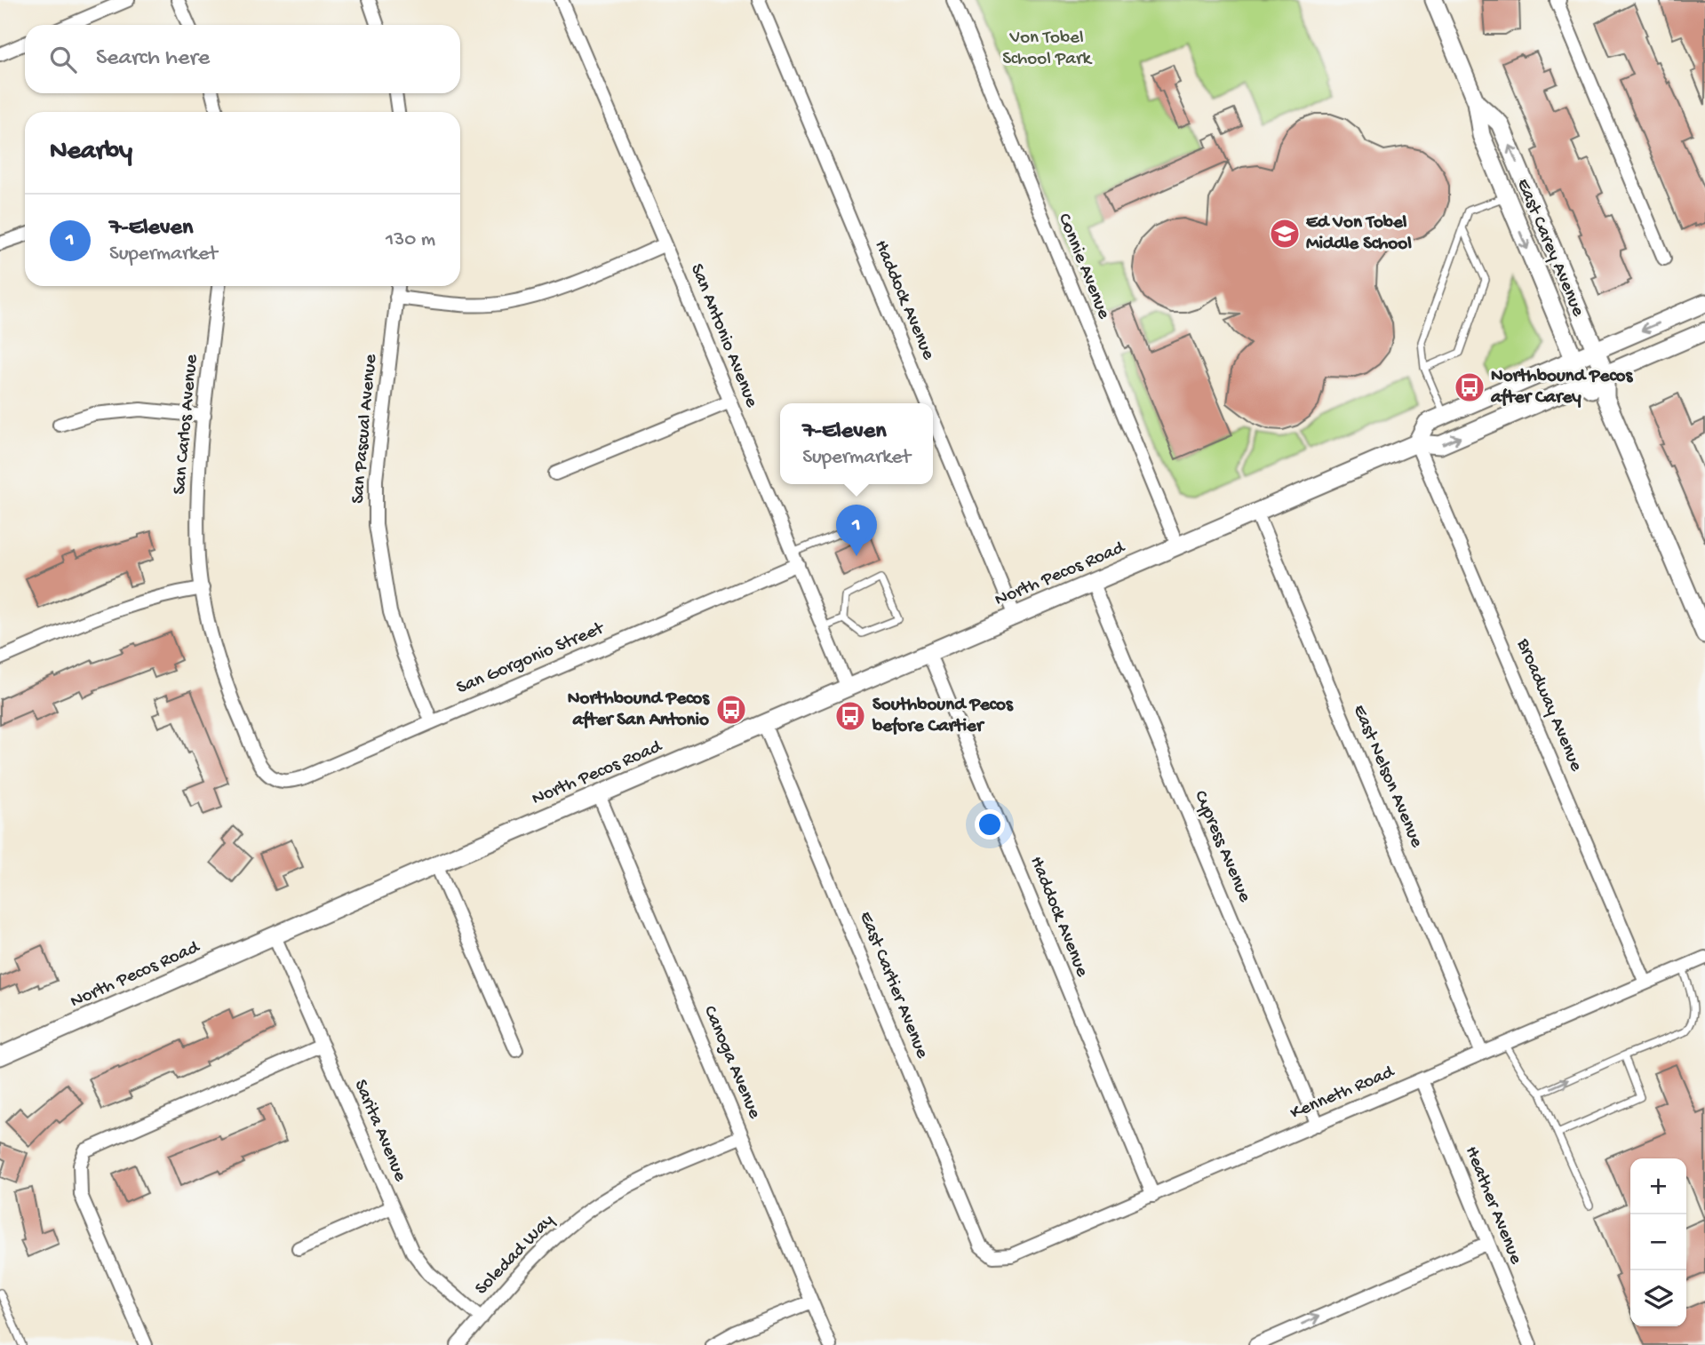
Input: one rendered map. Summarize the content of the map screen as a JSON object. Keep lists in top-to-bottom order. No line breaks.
{"streets":{"main road":["East Carey Avenue","North Pecos Road"],"street":["Connie Avenue","Haddock Avenue","San Antonio Avenue","San Carlos Avenue","San Pascual Avenue","San Gorgonio Street","Broadway Avenue","East Nelson Avenue","Cypress Avenue","East Cartier Avenue","Canoga Avenue","Kenneth Road","Sarita Avenue","Heather Avenue","Soledad Way"]},"crossings":[["East Carey Avenue","North Pecos Road"],["Connie Avenue","North Pecos Road"],["Haddock Avenue","North Pecos Road"],["Haddock Avenue","Kenneth Road"],["San Antonio Avenue","North Pecos Road"],["San Antonio Avenue","San Gorgonio Street"],["San Carlos Avenue","San Gorgonio Street"],["San Pascual Avenue","San Gorgonio Street"],["North Pecos Road","Broadway Avenue"],["North Pecos Road","East Nelson Avenue"],["North Pecos Road","Cypress Avenue"],["North Pecos Road","East Cartier Avenue"],["North Pecos Road","Canoga Avenue"],["North Pecos Road","Sarita Avenue"],["Broadway Avenue","Kenneth Road"],["East Nelson Avenue","Kenneth Road"],["Cypress Avenue","Kenneth Road"],["East Cartier Avenue","Kenneth Road"],["Canoga Avenue","Soledad Way"],["Kenneth Road","Heather Avenue"],["Sarita Avenue","Soledad Way"]],"parks":["Von Tobel School Park"],"places":{"school or university":["Ed Von Tobel Middle School"],"bus stop":["Northbound Pecos after Carey","Northbound Pecos after San Antonio","Southbound Pecos before Cartier"]},"page":{"search":"Search here","heading":"Nearby","list":[{"mark":"1","name":"7-Eleven","note":"Supermarket","value":"130 m"}],"popup":["7-Eleven","Supermarket"],"pins":"1","map_buttons":["+","−"]}}
